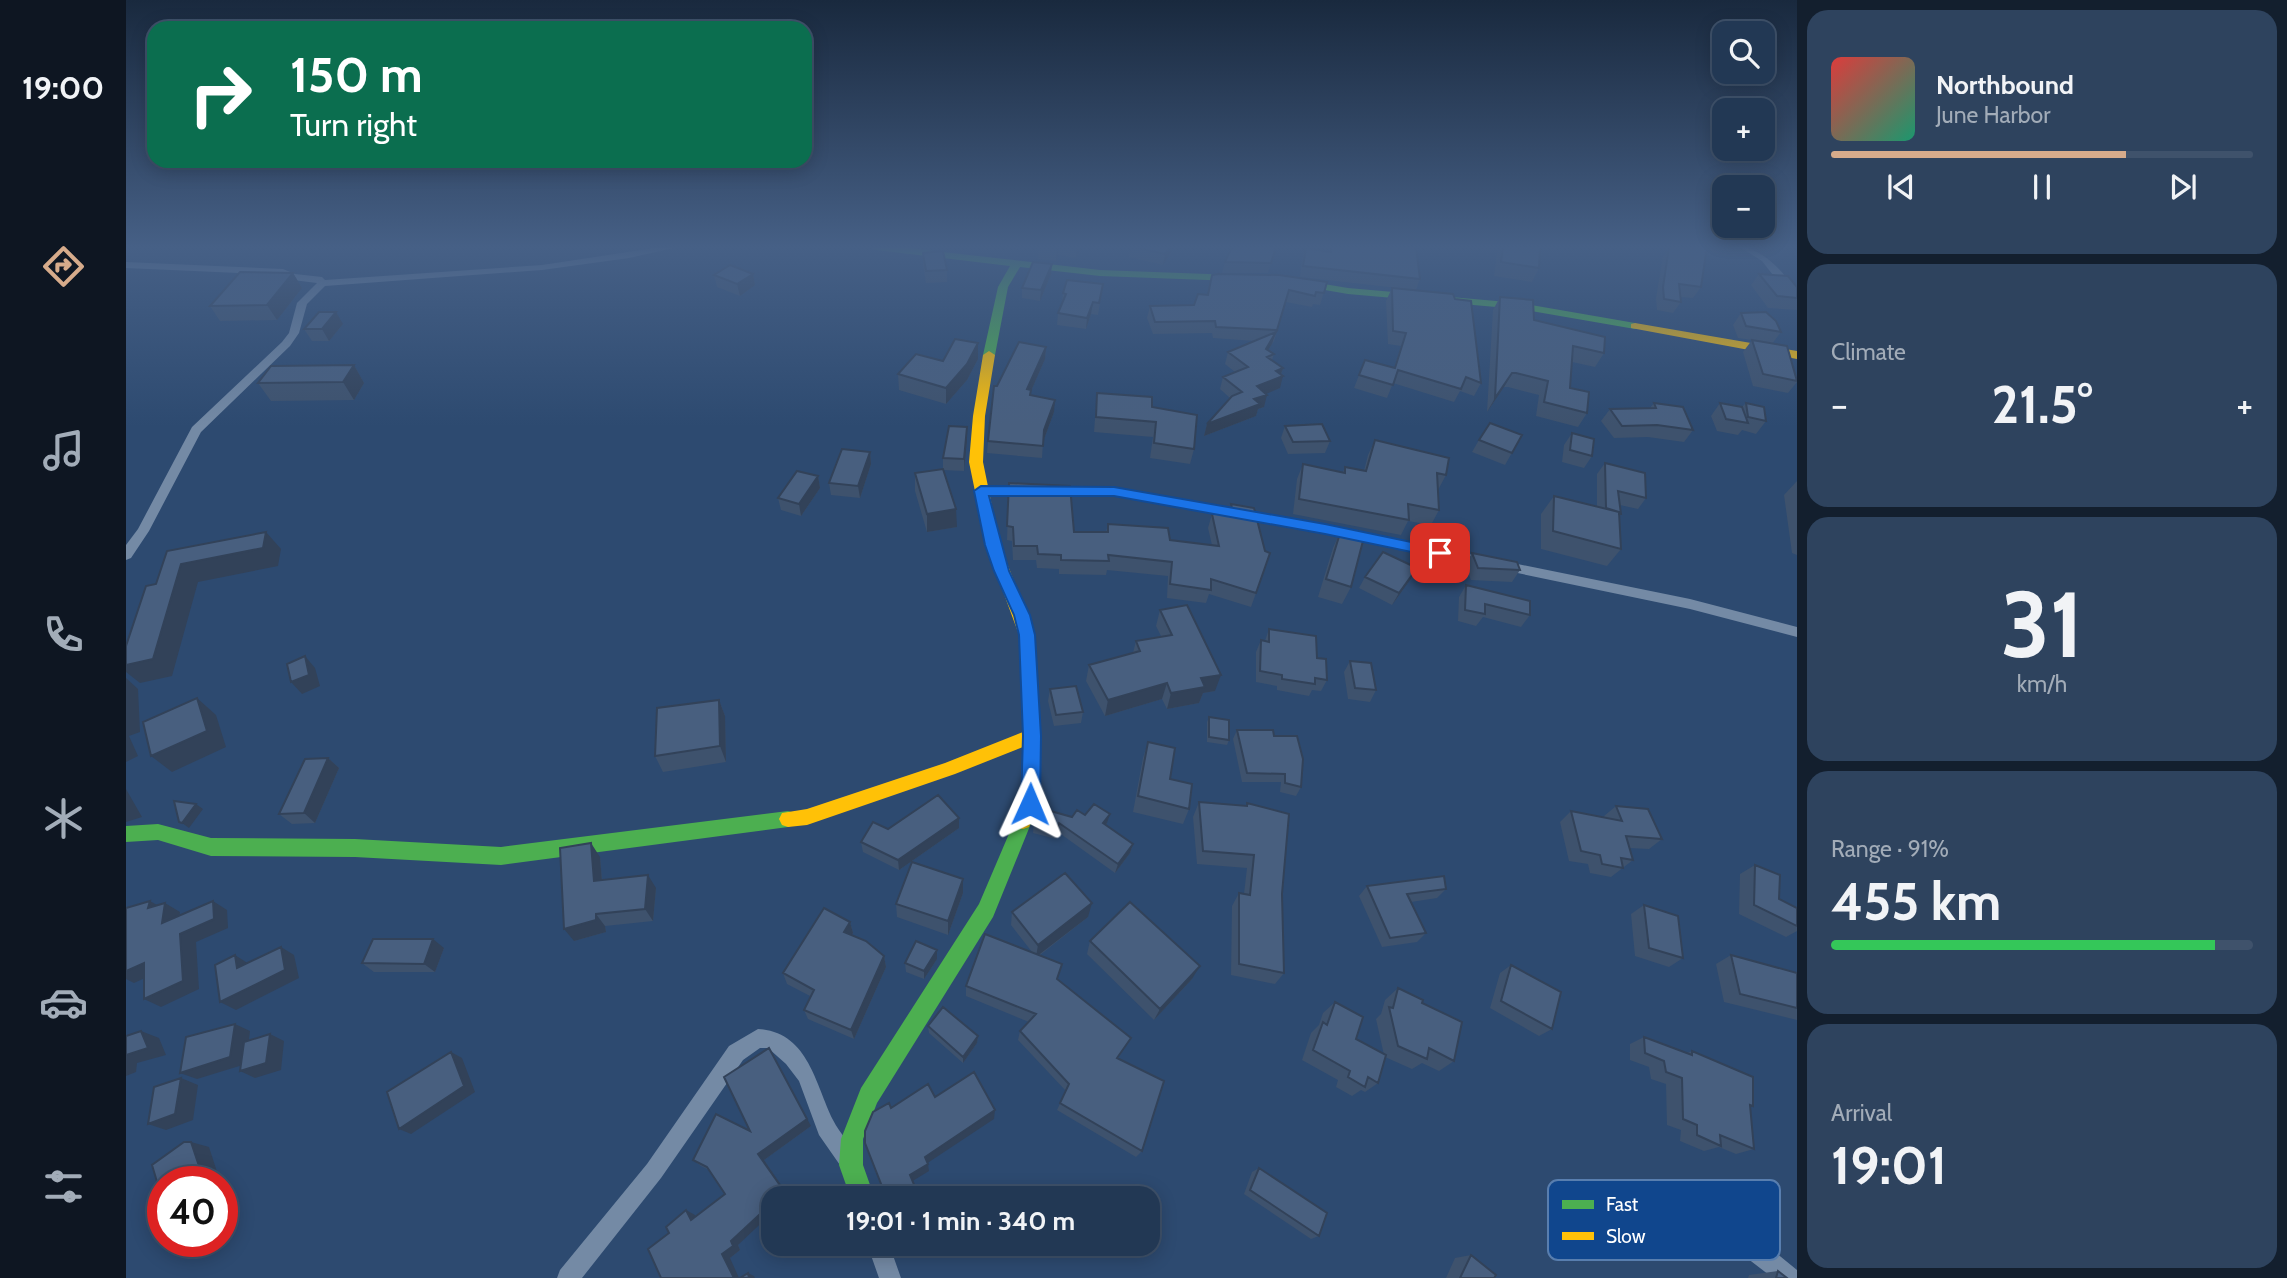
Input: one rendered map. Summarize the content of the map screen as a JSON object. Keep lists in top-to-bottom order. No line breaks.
{"legend":["Fast","Slow"],"page":{"tabs":"19:00","map_buttons":["+","−"],"turn":["150 m","Turn right"],"song":["Northbound","June Harbor"],"tile":["Climate",["31","km/h"],["Range · 91%","455 km"],["Arrival","19:01"]],"heat":["−","21.5°","+"],"limit":"40","trip":"19:01 · 1 min · 340 m"}}
